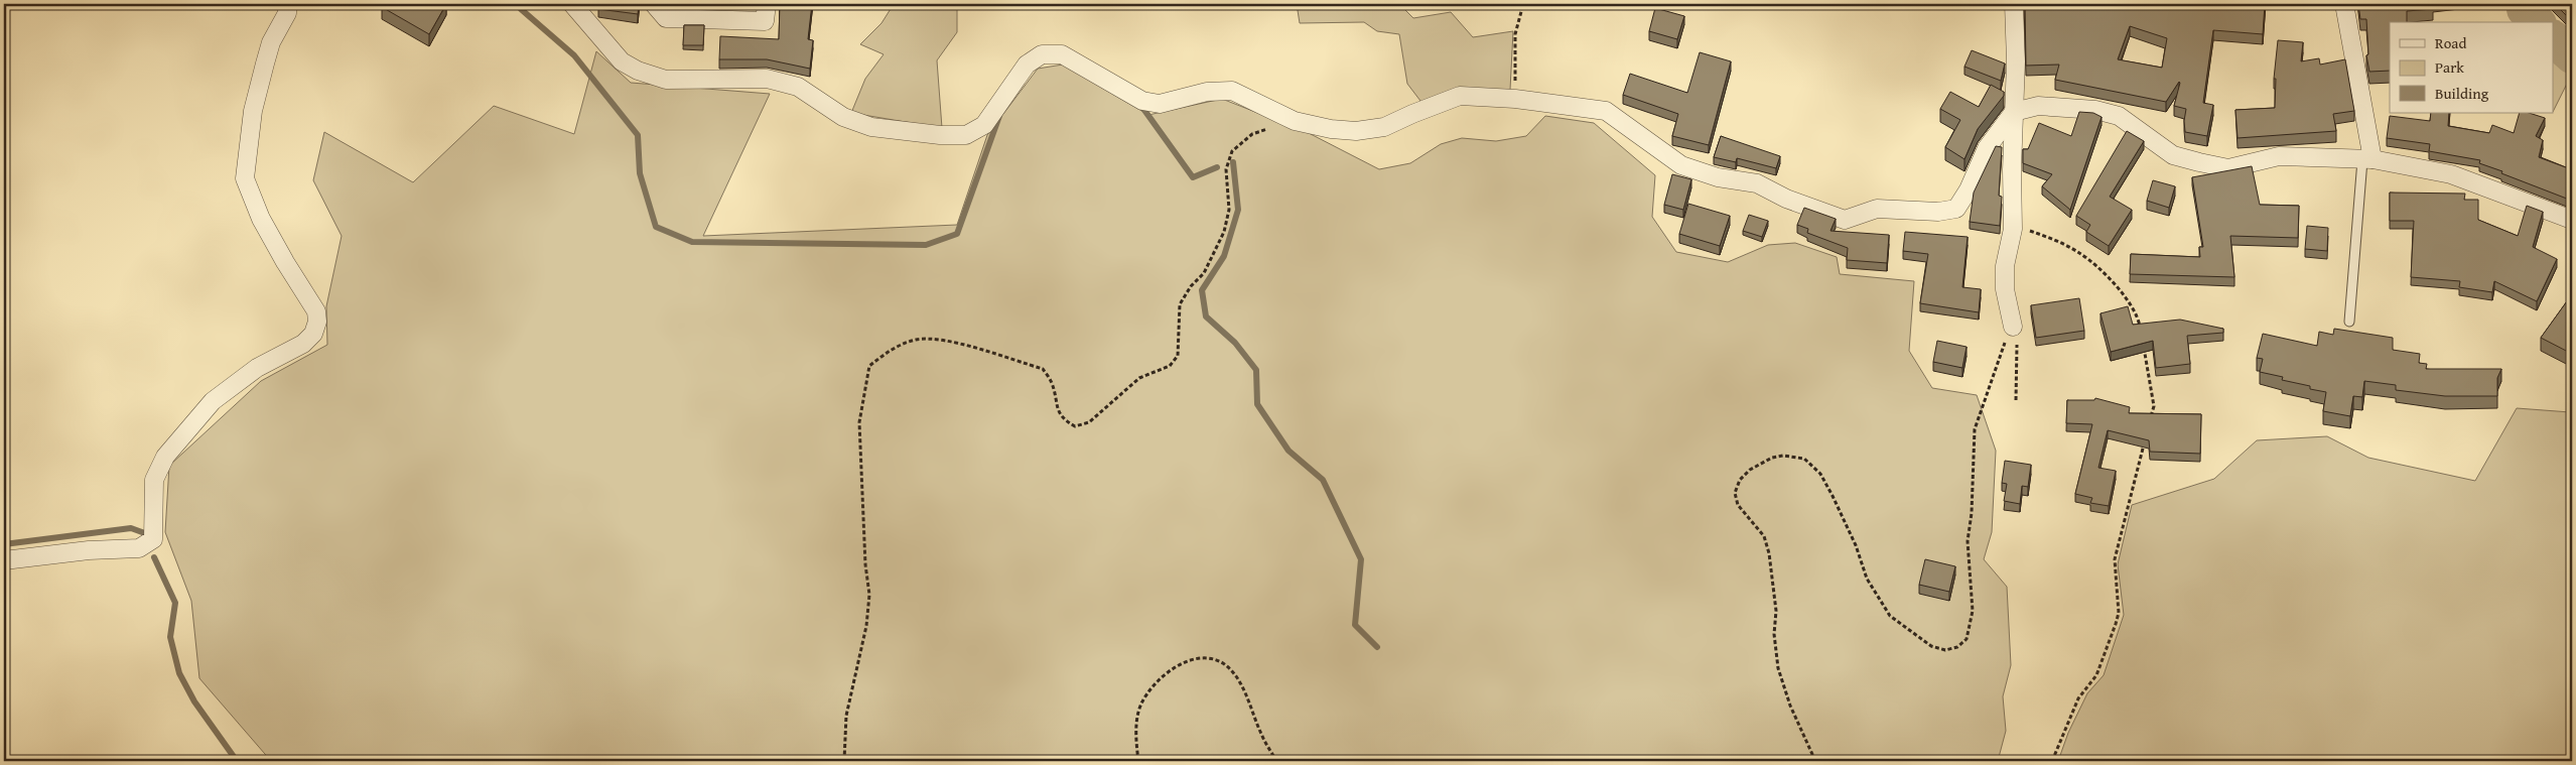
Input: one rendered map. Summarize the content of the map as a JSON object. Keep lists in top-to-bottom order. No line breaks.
{"legend":["Road","Park","Building"]}
